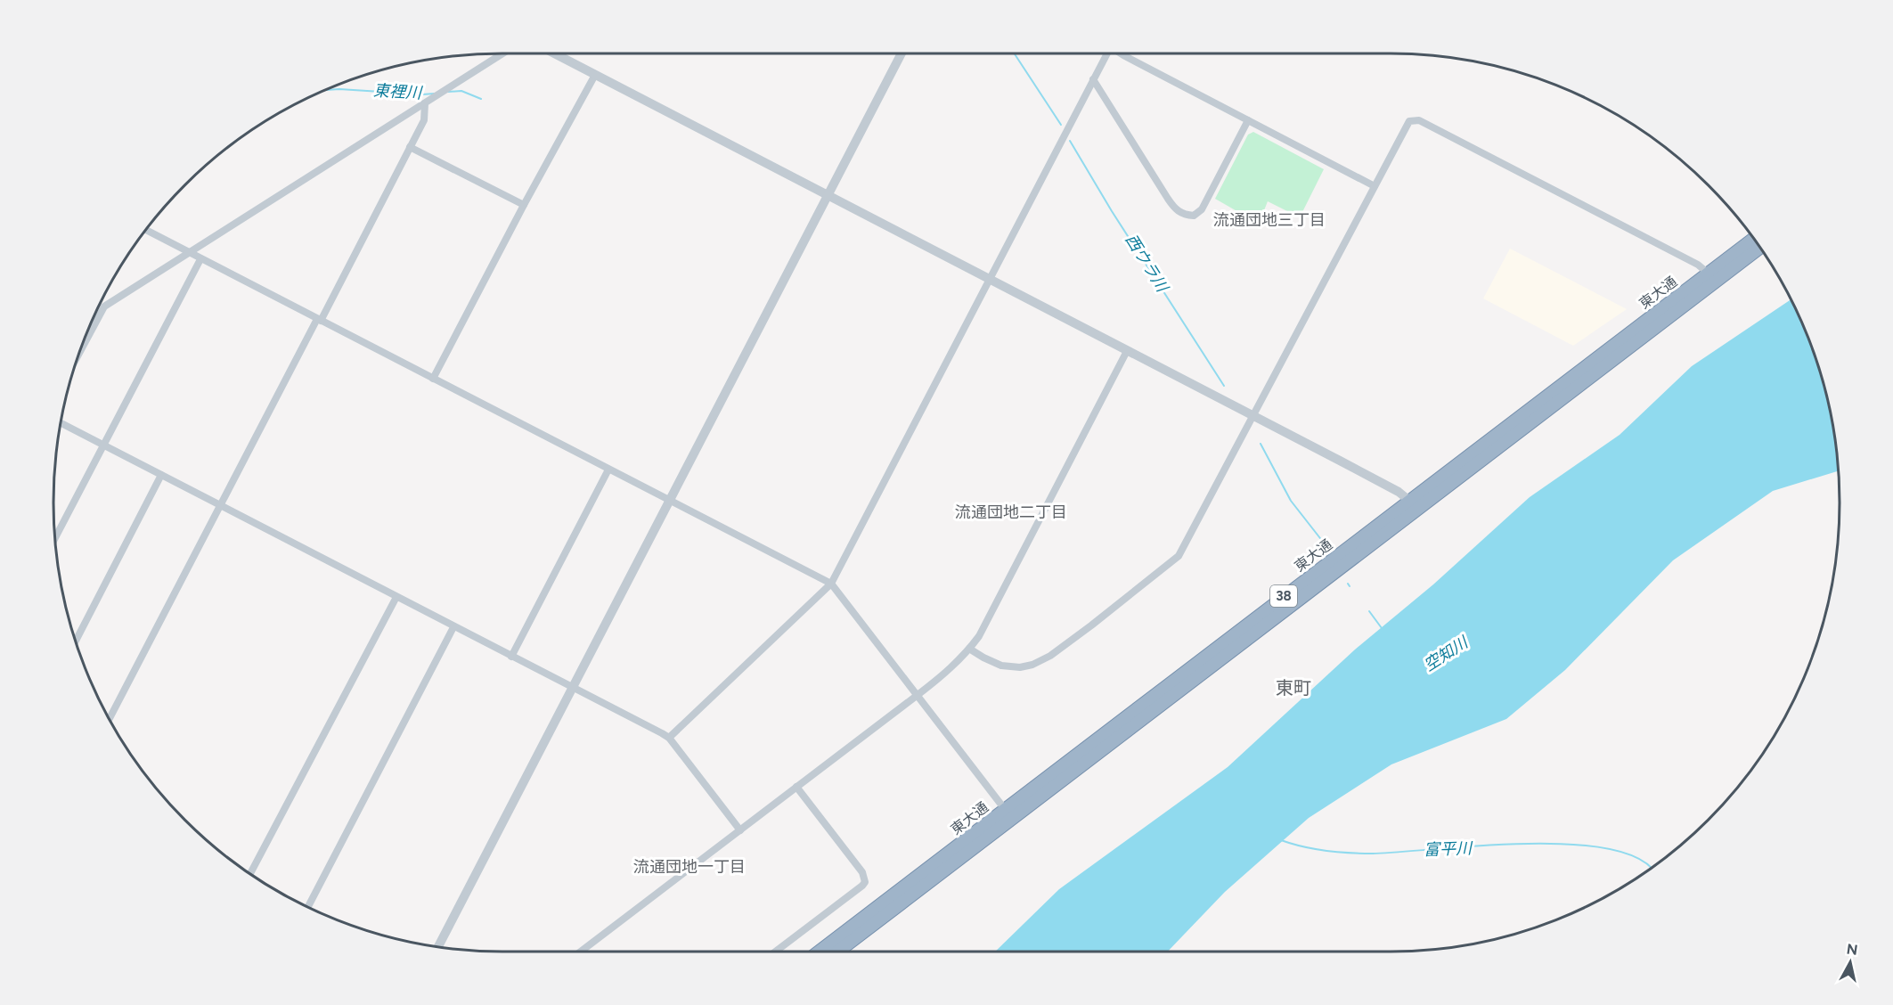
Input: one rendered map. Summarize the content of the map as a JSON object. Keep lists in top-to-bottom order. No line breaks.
{"streets":{"highway":["東大通","38"]},"districts":["流通団地三丁目","流通団地二丁目","東町","流通団地一丁目"],"water":["東裡川","西ウラ川","空知川","富平川"],"north":"top"}
